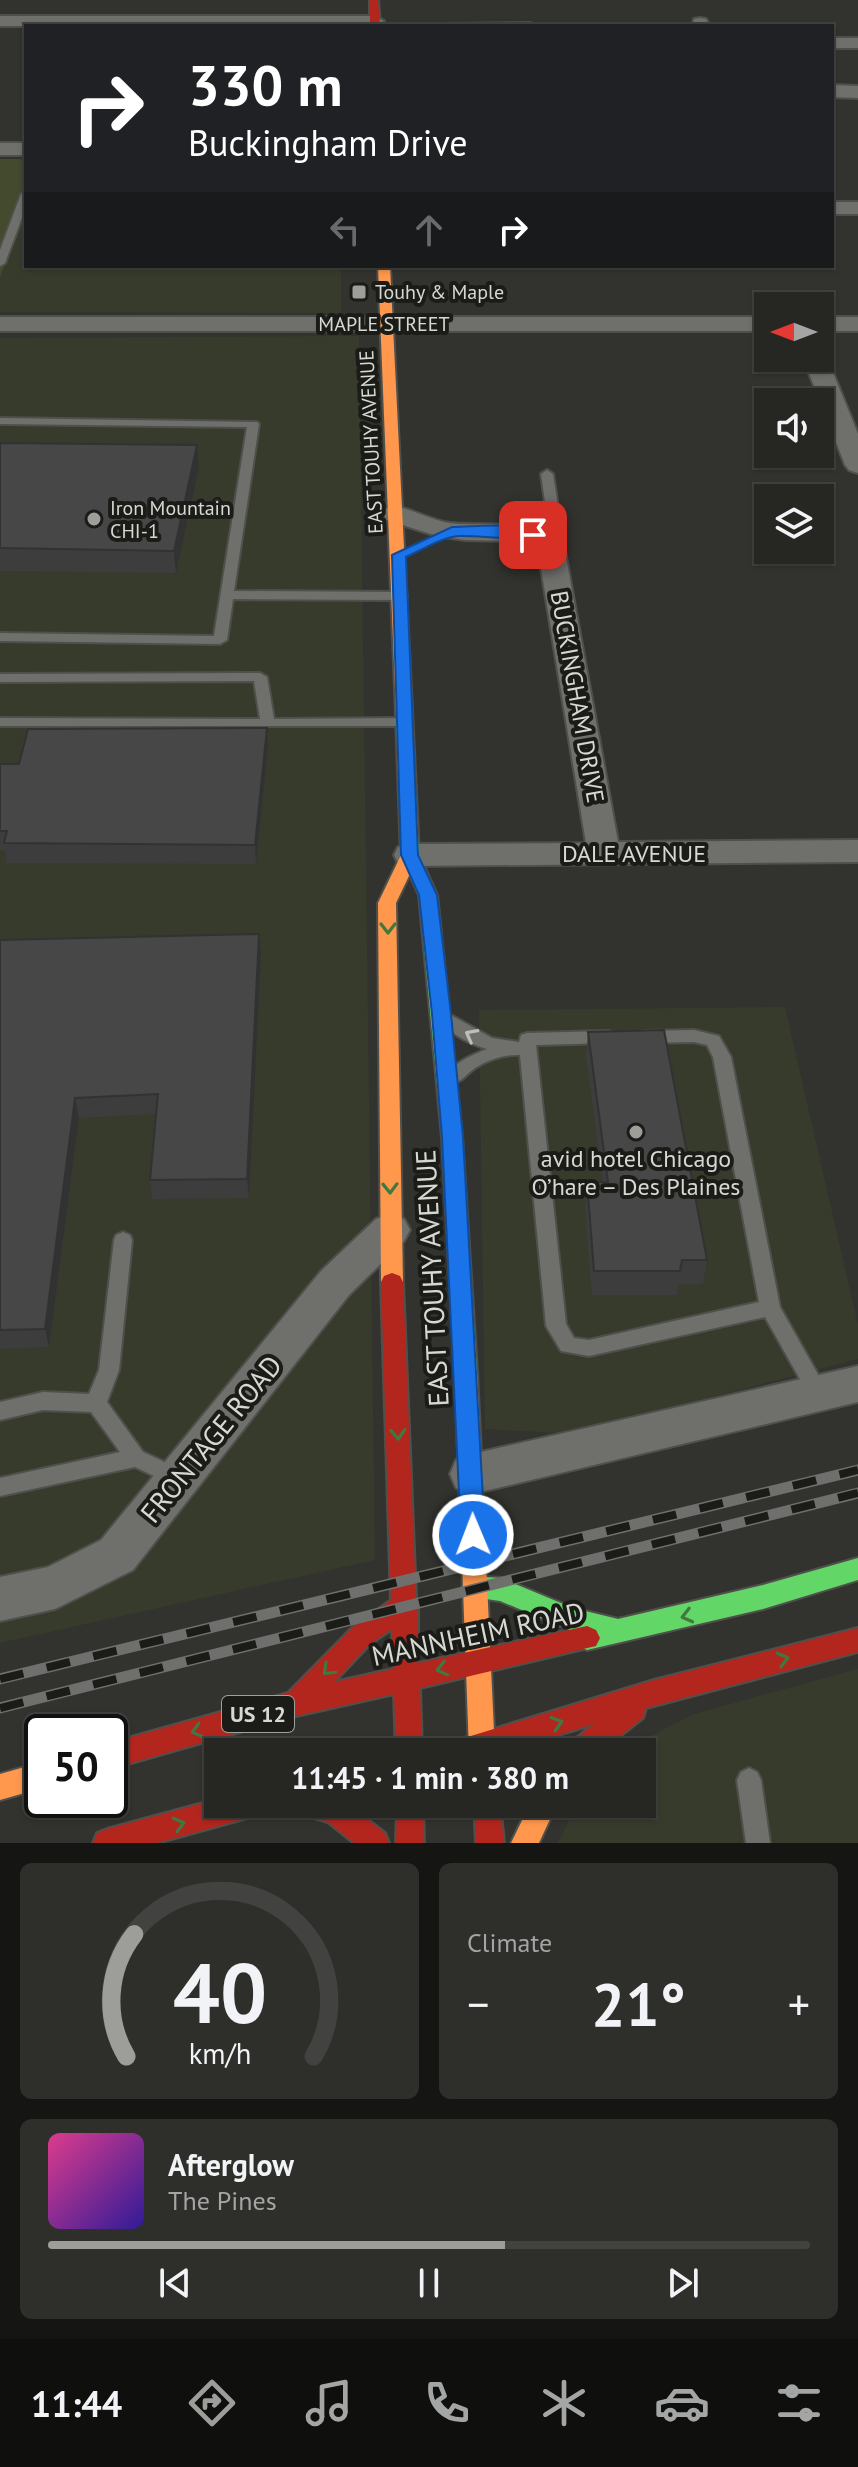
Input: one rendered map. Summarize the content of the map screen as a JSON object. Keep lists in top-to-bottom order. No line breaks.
{"streets":{"main road":["EAST TOUHY AVENUE","MANNHEIM ROAD","US 12"],"street":["MAPLE STREET","BUCKINGHAM DRIVE","DALE AVENUE","FRONTAGE ROAD"]},"crossings":[["MAPLE STREET","EAST TOUHY AVENUE"],["EAST TOUHY AVENUE","DALE AVENUE"],["EAST TOUHY AVENUE","FRONTAGE ROAD"],["EAST TOUHY AVENUE","MANNHEIM ROAD"],["BUCKINGHAM DRIVE","DALE AVENUE"]],"places":{"transit":["Touhy & Maple"],"other":["Iron Mountain CHI-1","avid hotel Chicago O’hare – Des Plaines"]},"north":"left","page":{"turn":["330 m","Buckingham Drive"],"limit":"50","trip":"11:45 · 1 min · 380 m","tile":"Climate","heat":["−","21°","+"],"song":["Afterglow","The Pines"],"tabs":"11:44","gauge":["40","km/h"]}}
